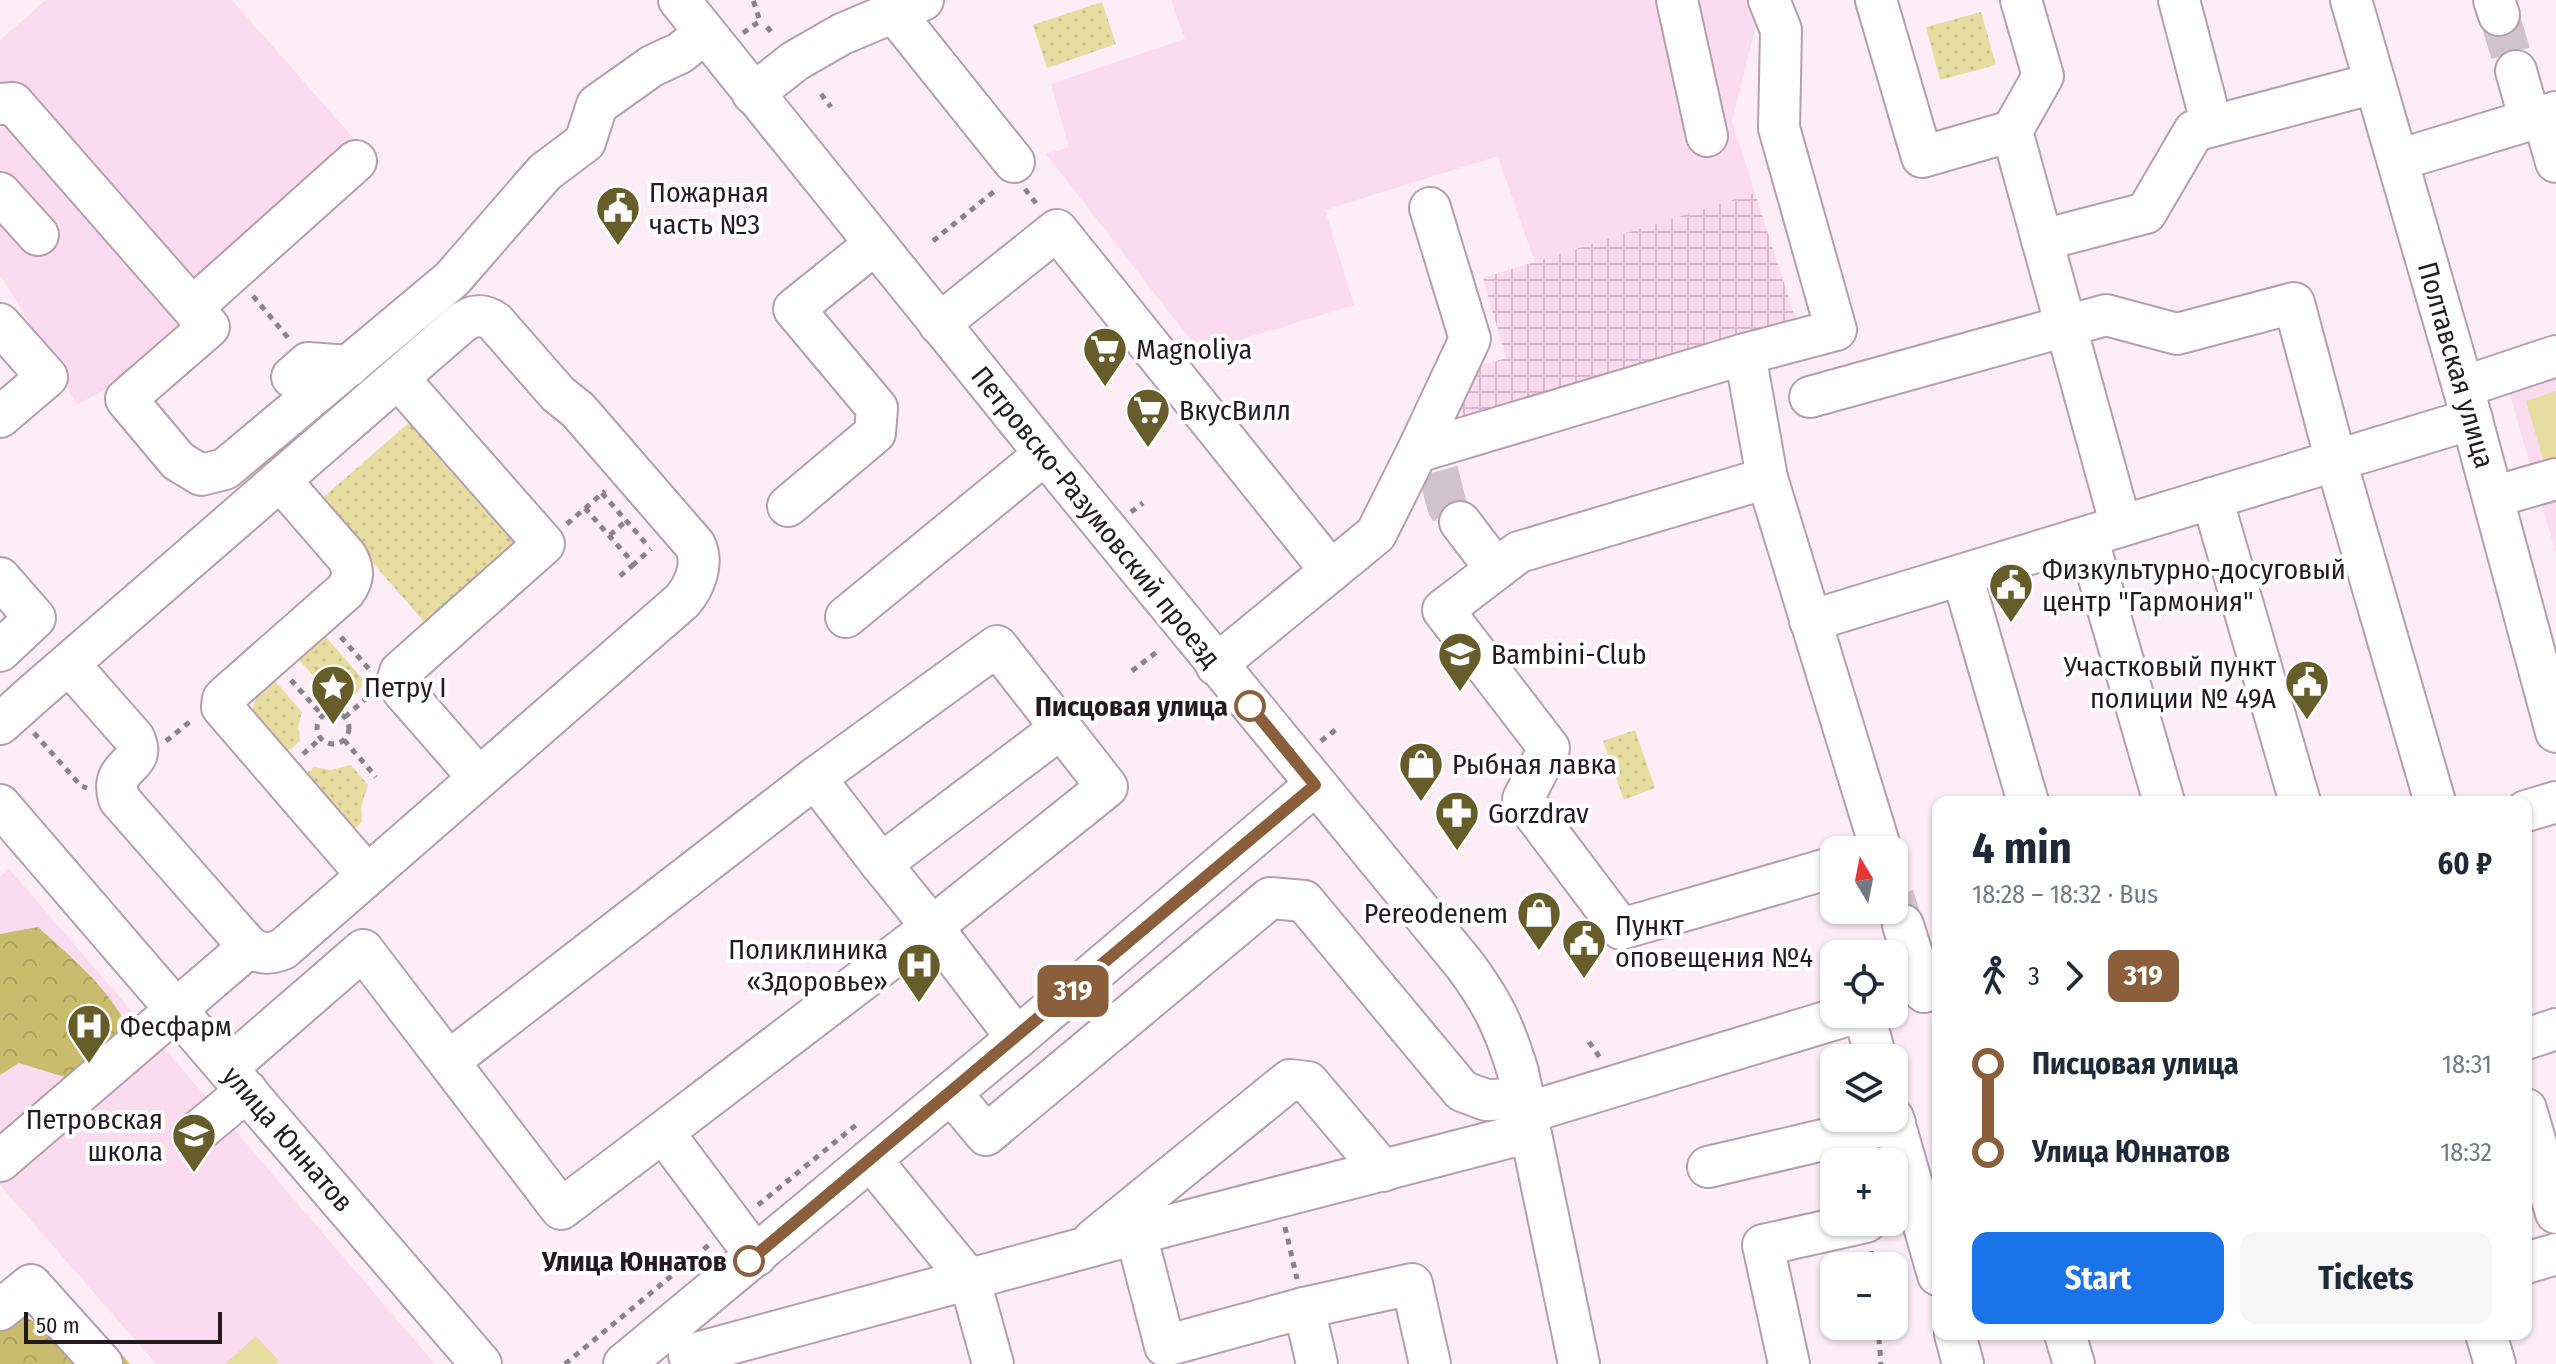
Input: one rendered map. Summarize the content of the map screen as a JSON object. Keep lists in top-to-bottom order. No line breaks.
{"streets":{"street":["Полтавская улица","Петровско-Разумовский проезд","улица Юннатов"]},"places":{"public building":["Пожарная часть №3","Физкультурно-досуговый центр \"Гармония\"","Участковый пункт полиции № 49А","Пункт оповещения №4"],"supermarket":["Magnoliya","ВкусВилл"],"school or university":["Bambini-Club","Петровская школа"],"other":["Писцовая улица","Улица Юннатов"],"place":["Петру I"],"shop":["Рыбная лавка","Pereodenem"],"pharmacy":["Gorzdrav"],"hospital":["Поликлиника «Здоровье»","Фесфарм"]},"lines":["bus line 319"],"scale_bar":"50 m","north":"top","page":{"on_map":"319","heading":["4 min","18:28 – 18:32 · Bus","60 ₽"],"map_buttons":["+","−"],"legs":["3","319"],"list":[{"name":"Писцовая улица","value":"18:31"},{"name":"Улица Юннатов","value":"18:32"}],"buttons":["Start","Tickets"],"scale":"50 m"}}
